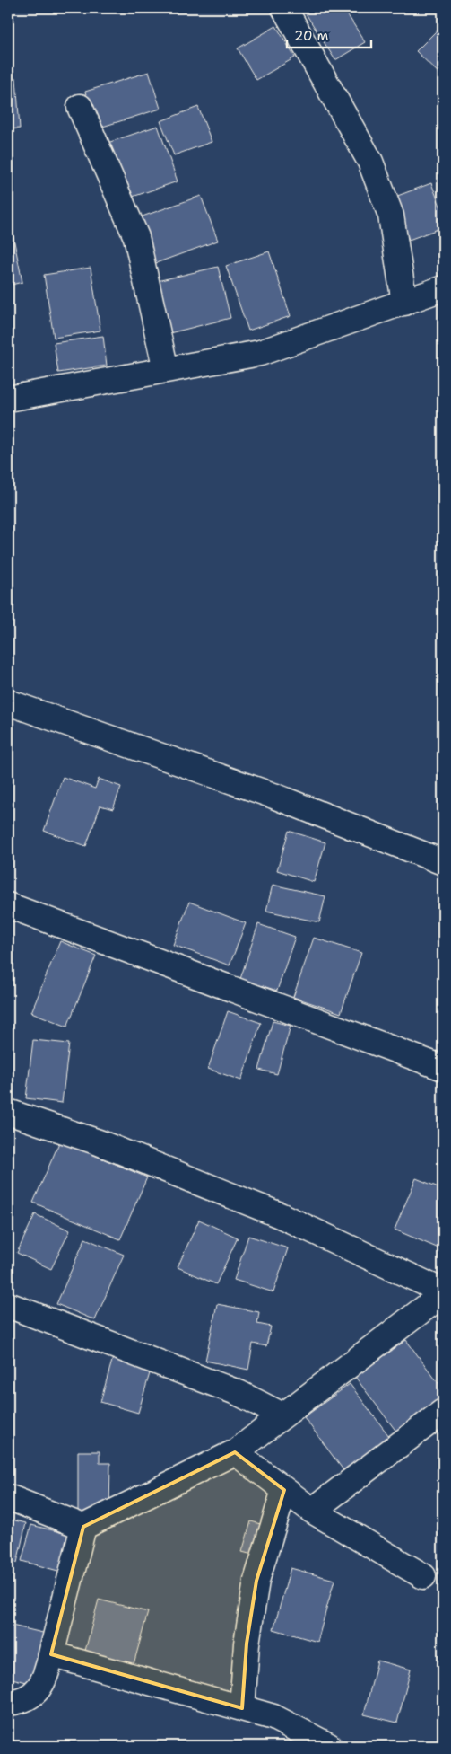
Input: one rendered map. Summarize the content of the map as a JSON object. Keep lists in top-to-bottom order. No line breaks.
{"scale_bar":"20 m"}
